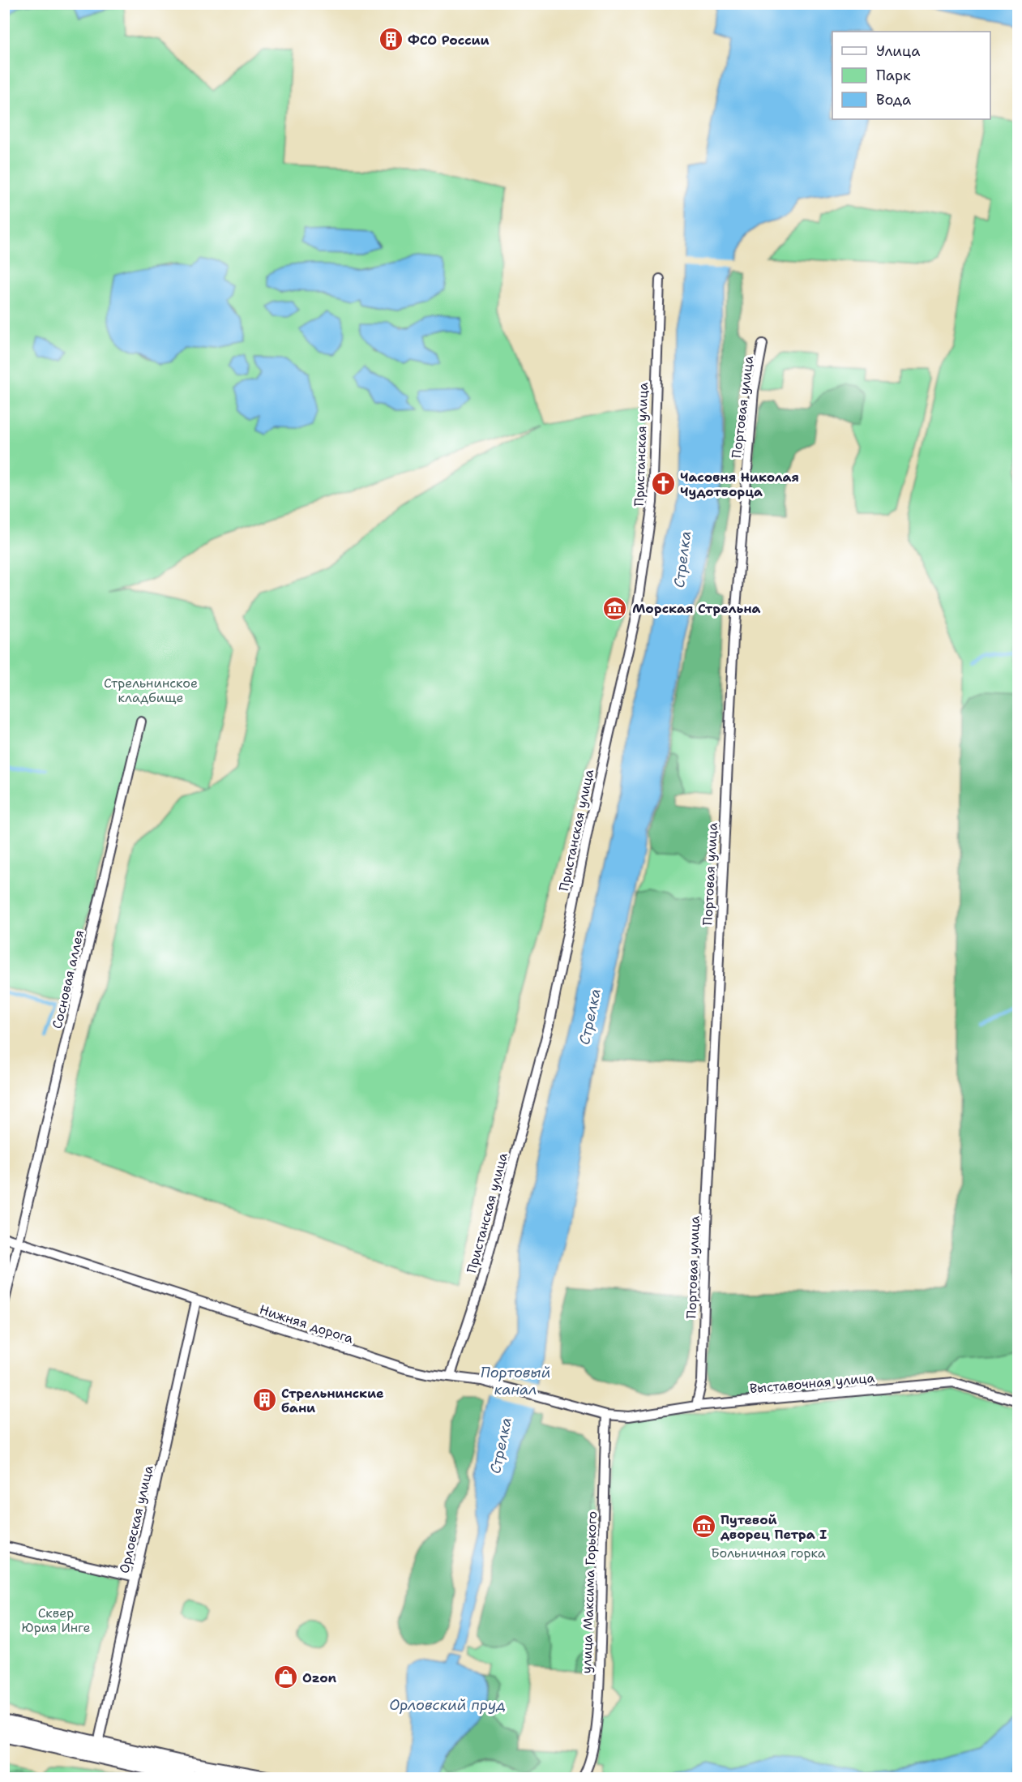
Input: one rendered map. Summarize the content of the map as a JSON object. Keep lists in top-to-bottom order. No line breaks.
{"streets":{"street":["Портовая улица","Пристанская улица","Сосновая аллея","Нижняя дорога","Выставочная улица","Орловская улица","улица Максима Горького"]},"crossings":[["Портовая улица","Выставочная улица"],["Пристанская улица","Нижняя дорога"],["Сосновая аллея","Нижняя дорога"],["Нижняя дорога","Выставочная улица"],["Нижняя дорога","Орловская улица"],["Нижняя дорога","улица Максима Горького"],["Выставочная улица","улица Максима Горького"]],"water":["Стрелка","Портовый канал","Орловский пруд"],"parks":["Стрельнинское кладбище","Больничная горка","Сквер Юрия Инге"],"places":{"building":["ФСО России","Стрельнинские бани"],"church":["Часовня Николая Чудотворца"],"museum":["Морская Стрельна","Путевой дворец Петра I"],"shop":["Ozon"]},"legend":["Улица","Парк","Вода"]}
